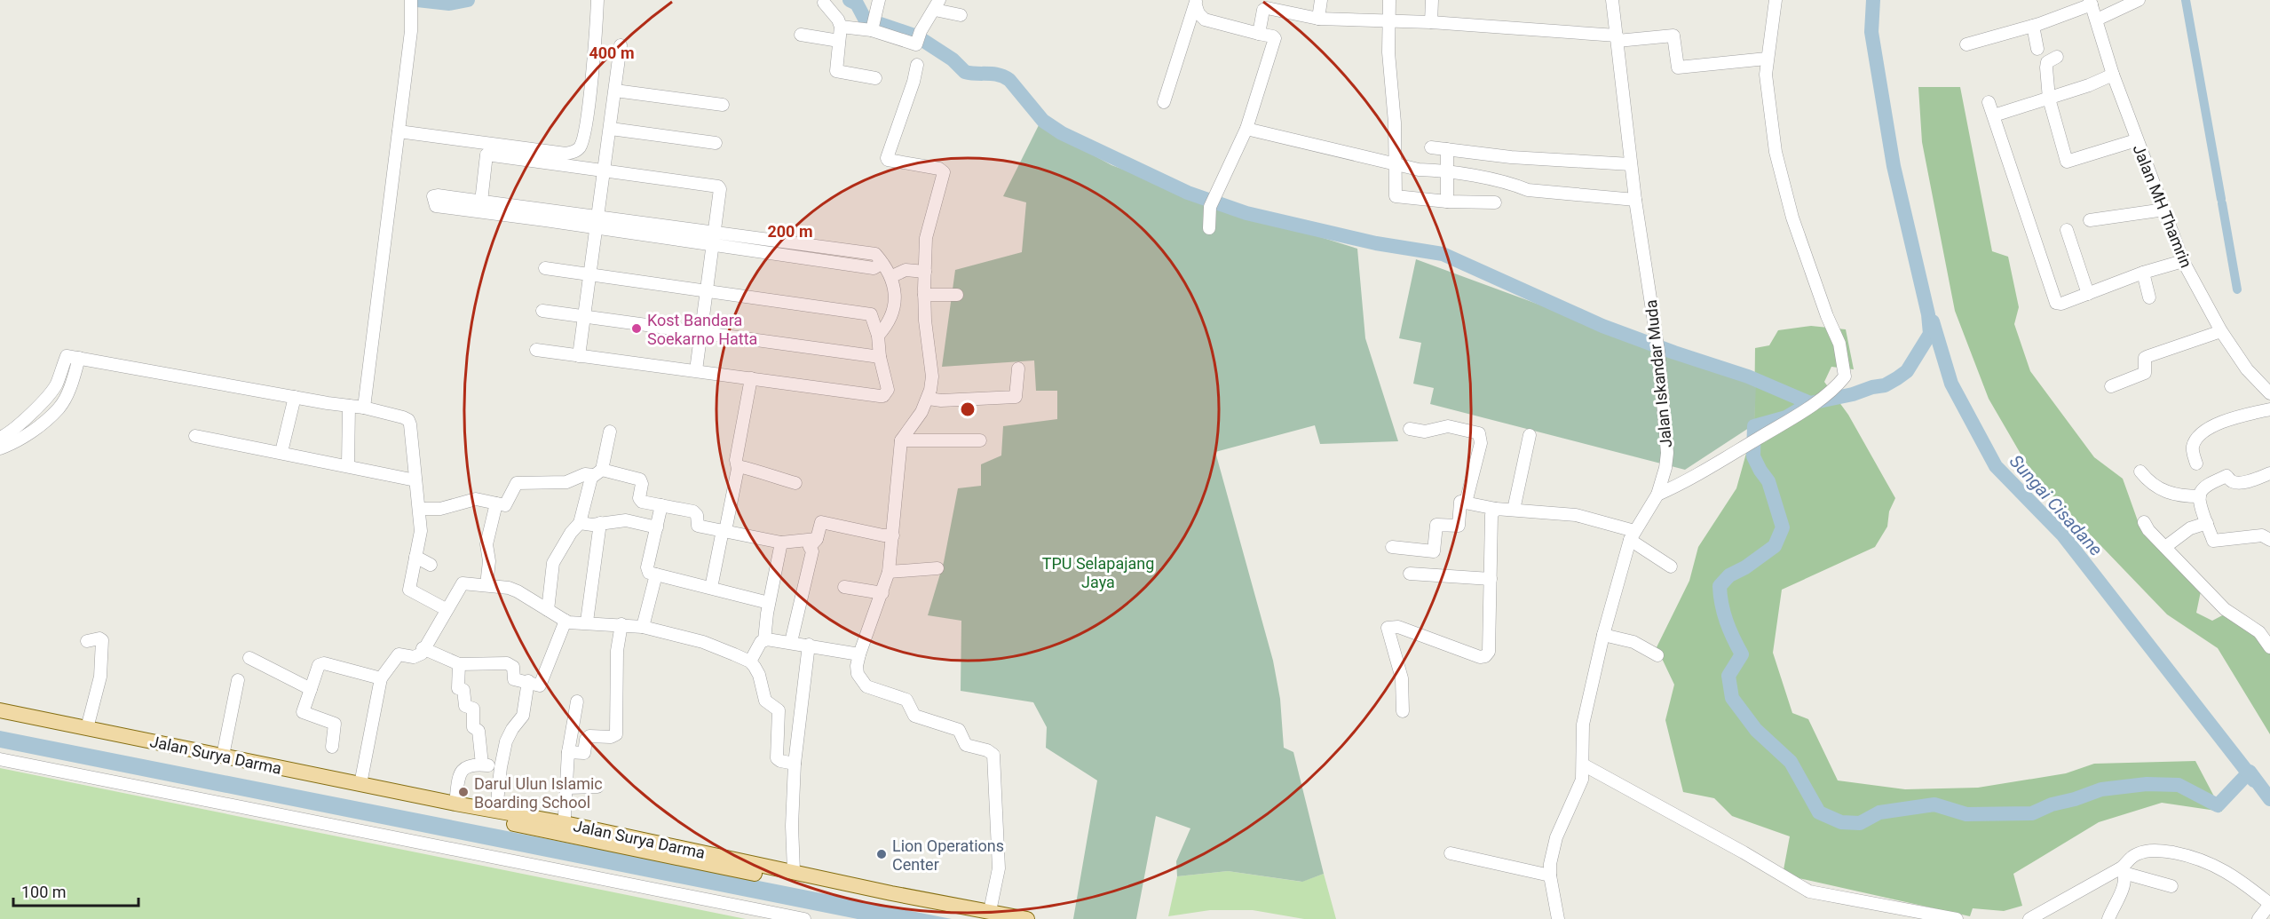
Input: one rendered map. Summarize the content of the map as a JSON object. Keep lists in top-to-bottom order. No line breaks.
{"streets":{"main road":["Jalan Surya Darma"],"street":["Jalan MH Thamrin","Jalan Iskandar Muda"]},"water":["Sungai Cisadane"],"parks":["TPU Selapajang Jaya"],"places":["Kost Bandara Soekarno Hatta","Darul Ulun Islamic Boarding School","Lion Operations Center"],"scale_bar":"100 m","rings":["400 m","200 m"]}
